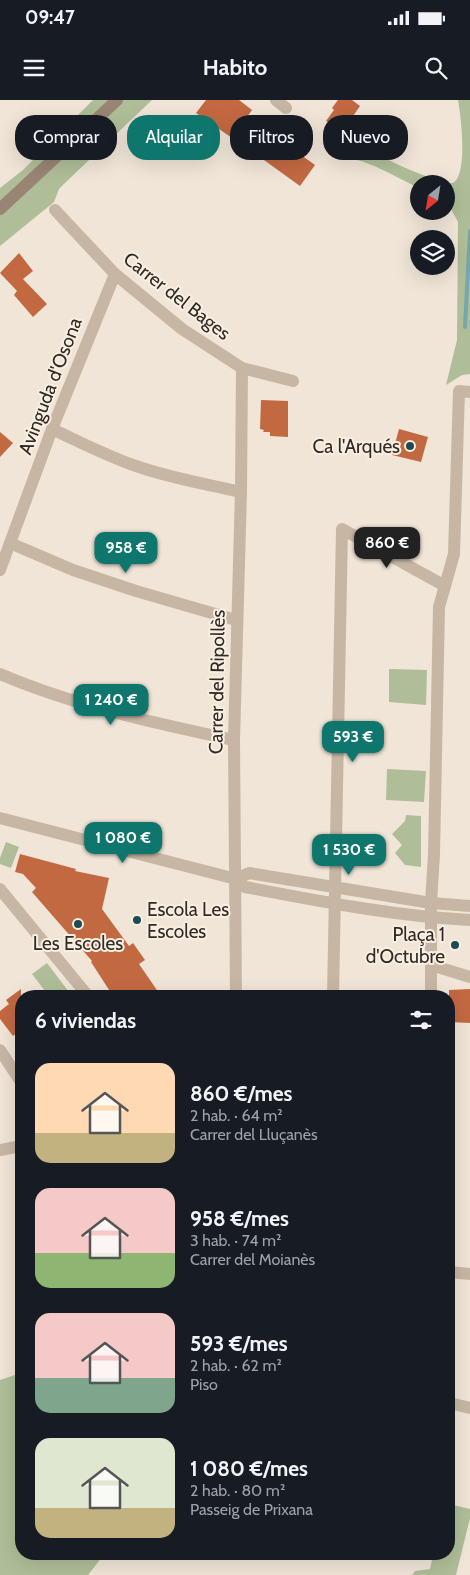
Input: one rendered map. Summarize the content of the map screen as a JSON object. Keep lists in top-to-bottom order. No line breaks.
{"streets":{"street":["Carrer del Bages","Avinguda d'Osona","Carrer del Ripollès"]},"crossings":[["Carrer del Bages","Avinguda d'Osona"],["Carrer del Bages","Carrer del Ripollès"]],"places":["Ca l'Arqués","Escola Les Escoles","Les Escoles","Plaça 1 d'Octubre"],"north":"bottom left","page":{"status":"09:47","header":"Habito","chip":["Comprar","Alquilar","Filtros","Nuevo"],"price":["860 €","958 €","1 240 €","593 €","1 080 €","1 530 €"],"heading":"6 viviendas","list":[{"name":"860 €/mes","note":"2 hab. · 64 m² · Carrer del Lluçanès"},{"name":"958 €/mes","note":"3 hab. · 74 m² · Carrer del Moianès"},{"name":"593 €/mes","note":"2 hab. · 62 m² · Piso"},{"name":"1 080 €/mes","note":"2 hab. · 80 m² · Passeig de Prixana"}]}}
